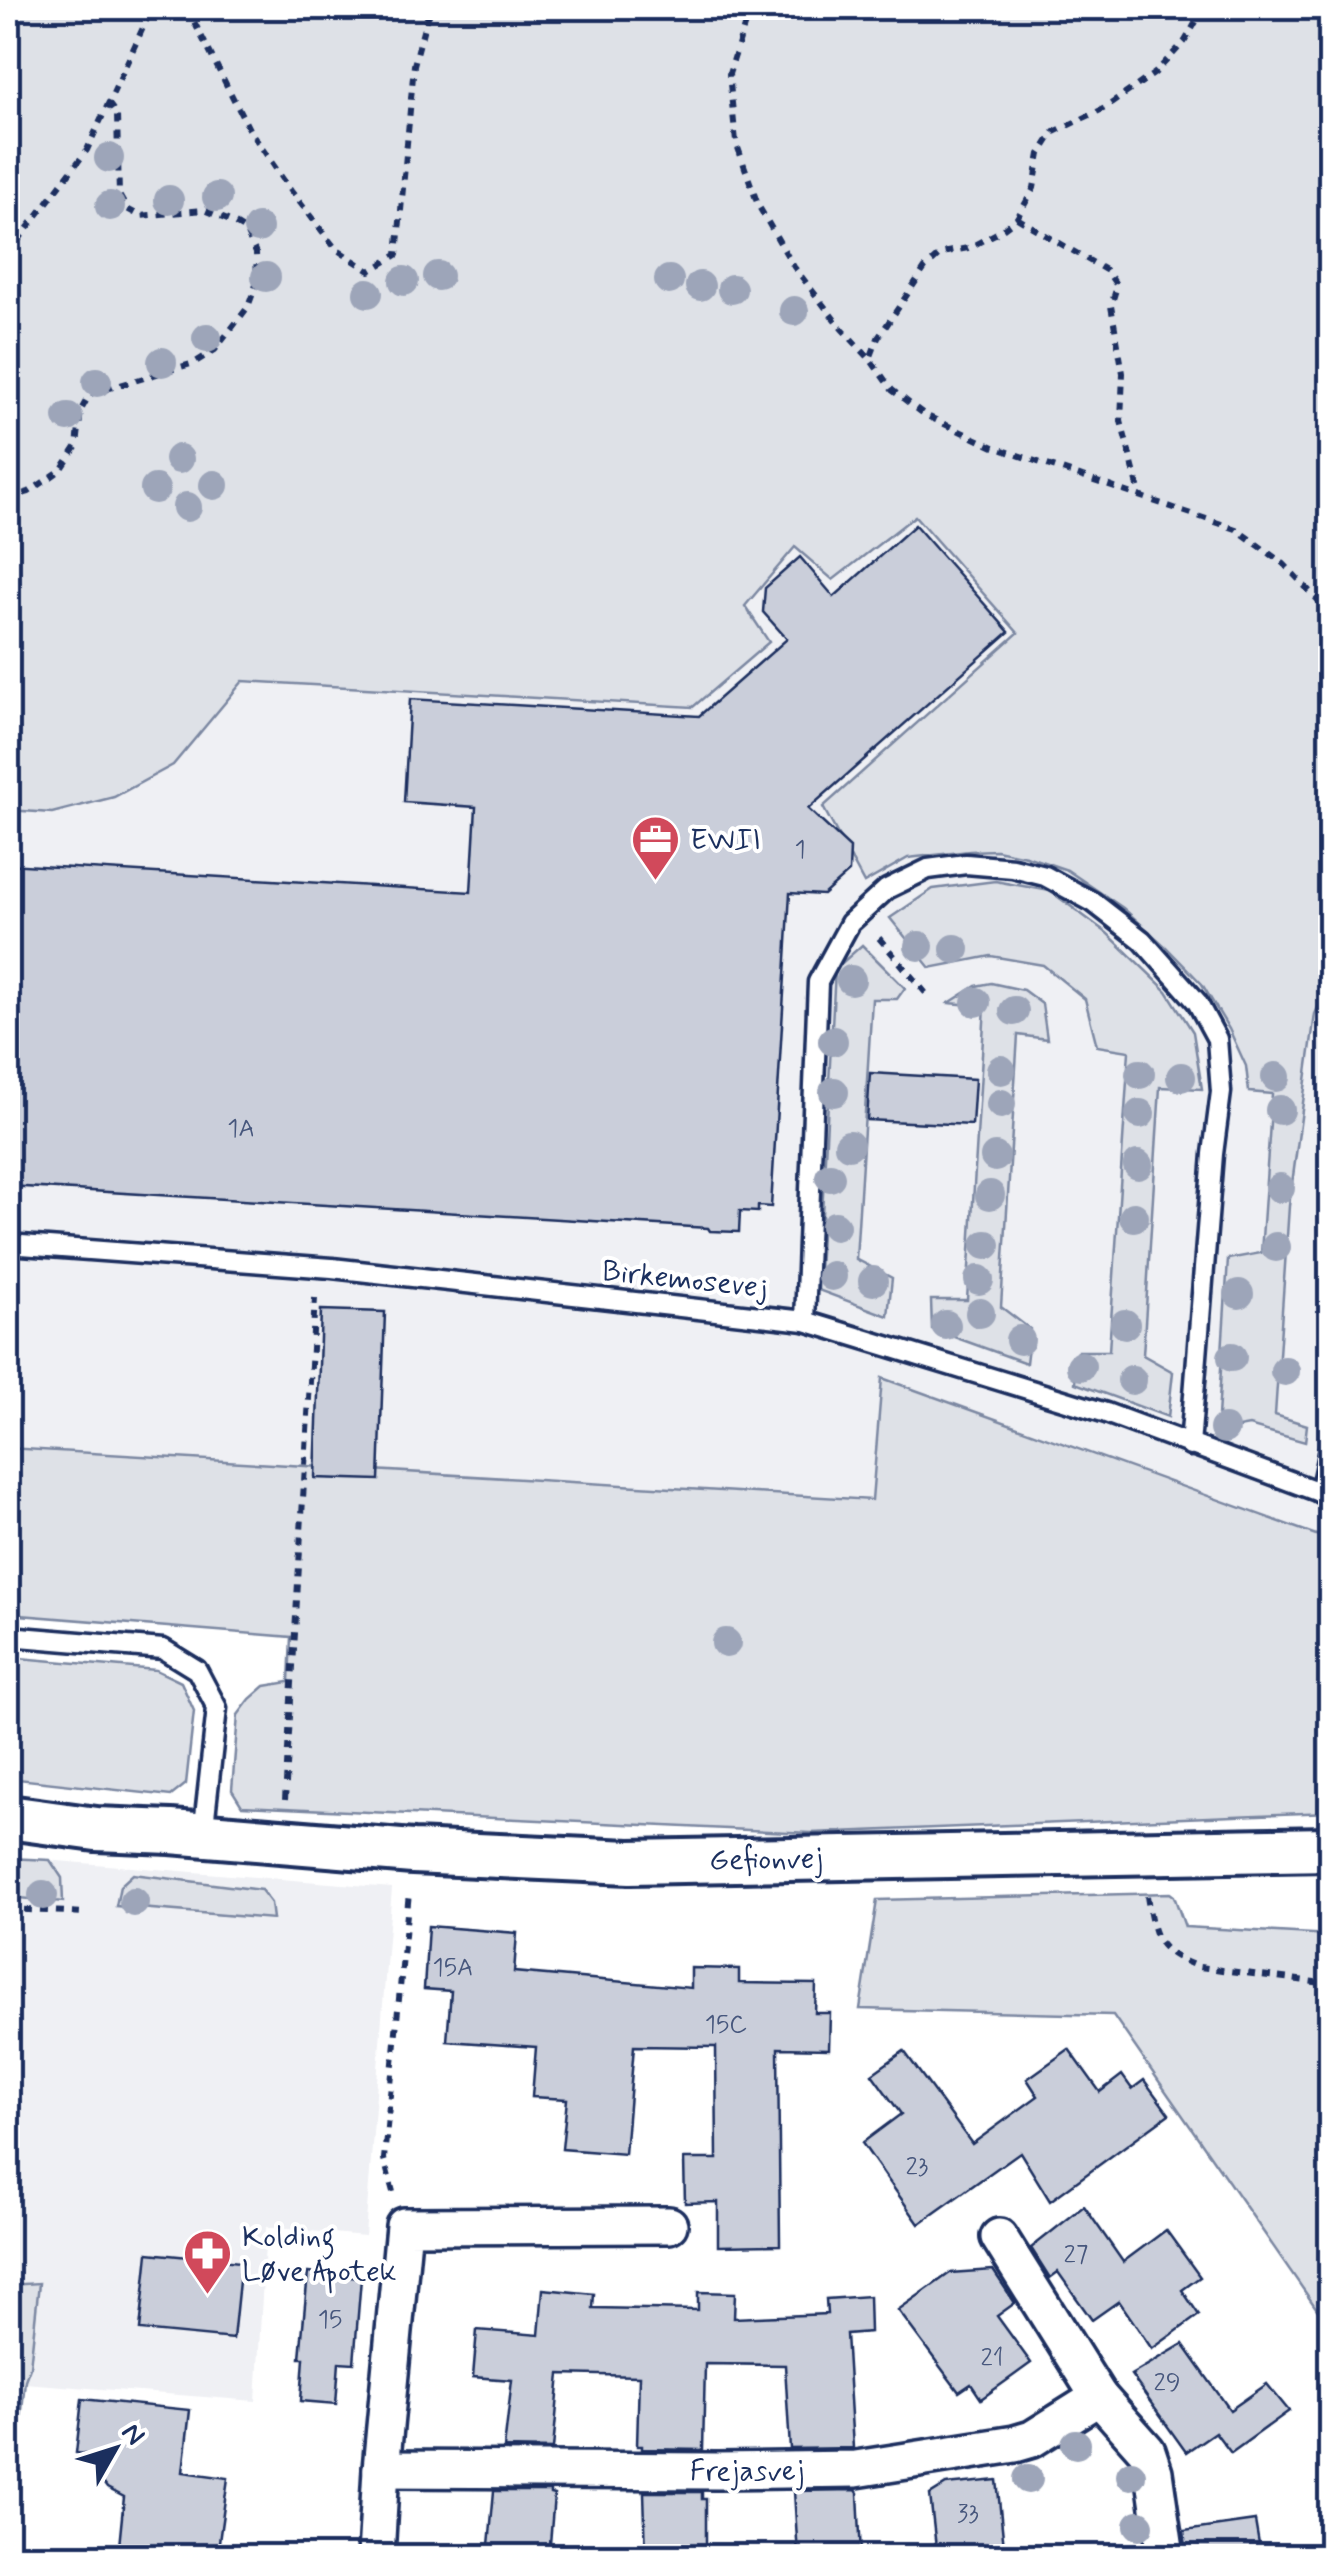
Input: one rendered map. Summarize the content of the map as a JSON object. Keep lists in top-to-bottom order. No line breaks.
{"streets":{"street":["Gefionvej","Frejasvej"],"lane":["Birkemosevej"]},"places":{"office":["EWII"],"pharmacy":["Kolding Løve Apotek"]},"house_numbers":["1","1A","15A","15C","23","27","15","21","29","33"],"north":"top right"}
